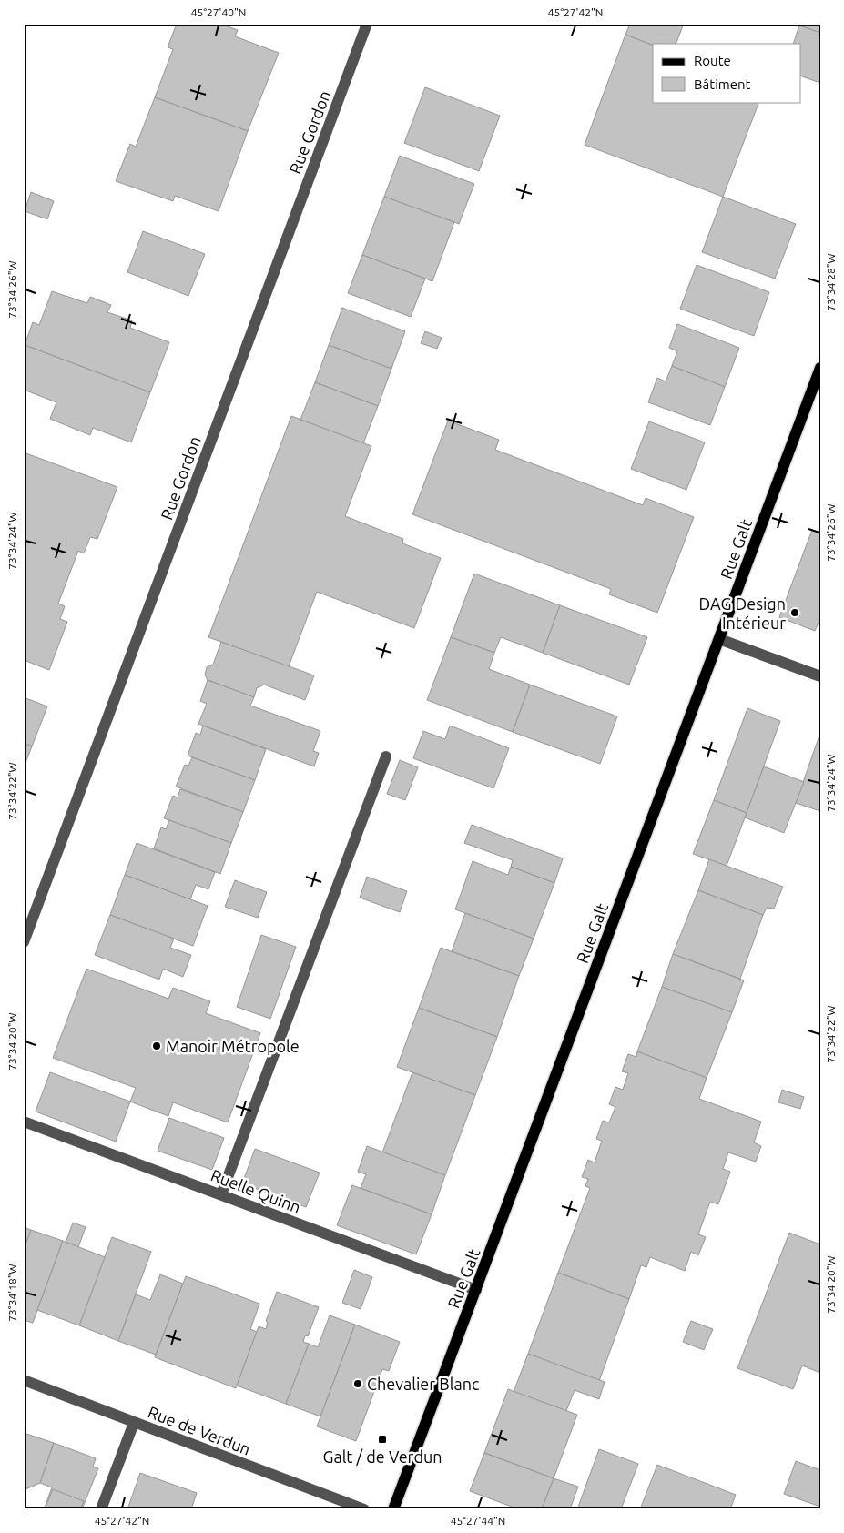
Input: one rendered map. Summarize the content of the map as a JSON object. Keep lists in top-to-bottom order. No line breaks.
{"streets":{"main road":["Rue Galt"],"street":["Rue Gordon","Ruelle Quinn","Rue de Verdun"]},"crossings":[["Rue Galt","Ruelle Quinn"]],"places":{"other":["DAG Design Intérieur","Manoir Métropole","Chevalier Blanc"],"transit":["Galt / de Verdun"]},"legend":["Route","Bâtiment"],"coordinates":["45°27'40\"N","45°27'42\"N","73°34'28\"W","73°34'26\"W","73°34'24\"W","73°34'22\"W","73°34'20\"W","73°34'18\"W","45°27'44\"N"]}
